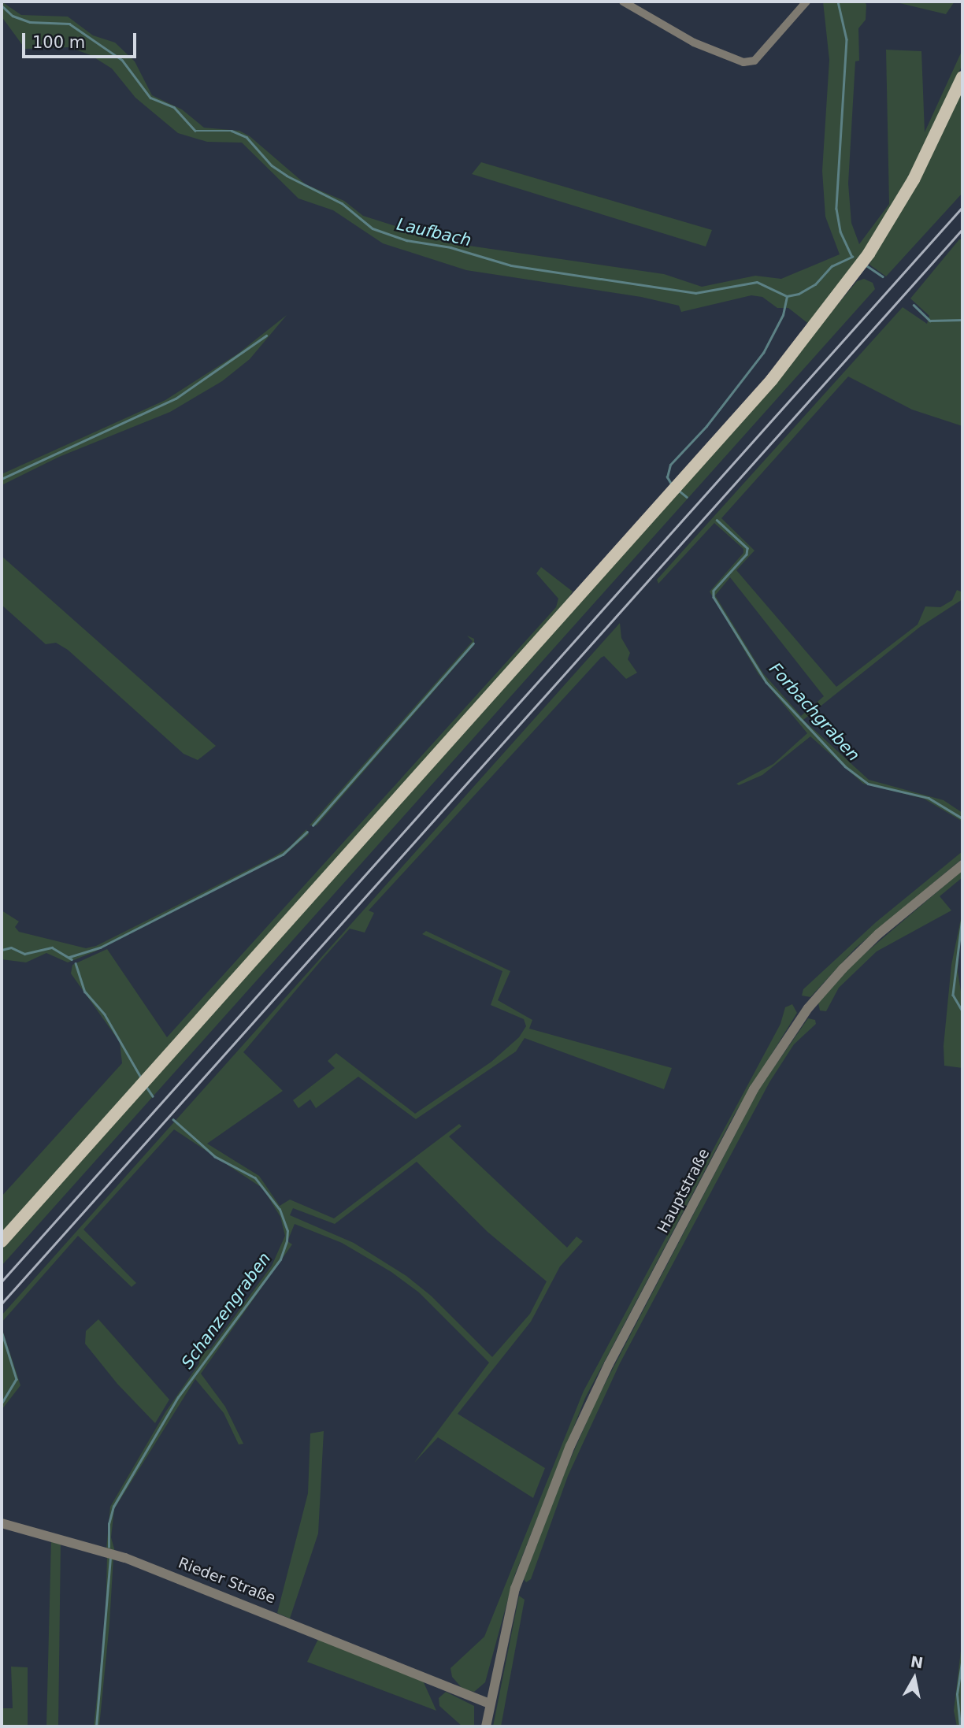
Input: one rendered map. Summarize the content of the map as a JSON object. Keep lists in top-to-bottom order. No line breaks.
{"streets":{"street":["Hauptstraße","Rieder Straße"]},"crossings":[["Hauptstraße","Rieder Straße"]],"water":["Laufbach","Forbachgraben","Schanzengraben"],"scale_bar":"100 m","north":"top"}
